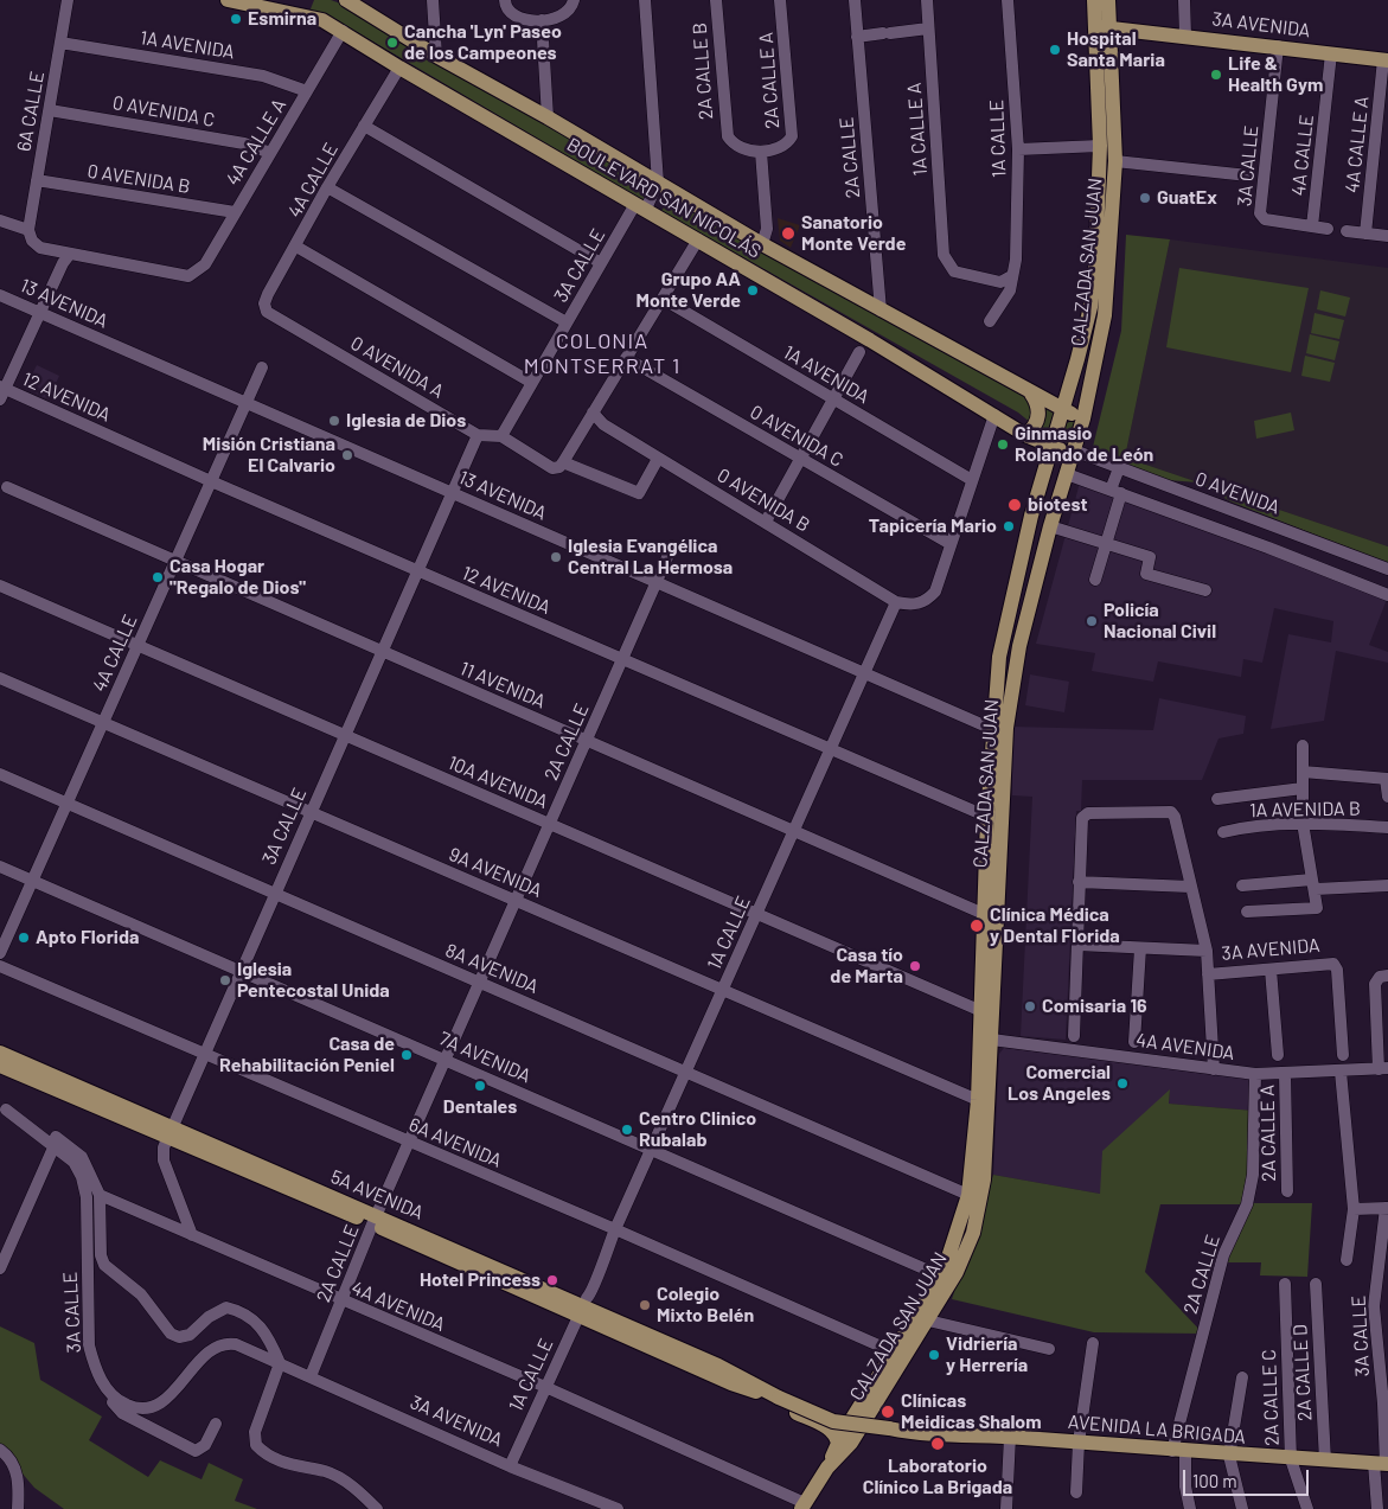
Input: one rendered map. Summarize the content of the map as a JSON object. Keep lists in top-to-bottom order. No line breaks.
{"streets":{"main road":["3A AVENIDA","BOULEVARD SAN NICOLÁS","CALZADA SAN JUAN","5A AVENIDA","AVENIDA LA BRIGADA"],"street":["1A AVENIDA","2A CALLE B","2A CALLE A","6A CALLE","0 AVENIDA C","1A CALLE A","1A CALLE","4A CALLE A","4A CALLE","2A CALLE","3A CALLE","0 AVENIDA B","13 AVENIDA","0 AVENIDA A","12 AVENIDA","0 AVENIDA","11 AVENIDA","10A AVENIDA","1A AVENIDA B","9A AVENIDA","8A AVENIDA","4A AVENIDA","7A AVENIDA","6A AVENIDA","2A CALLE D","2A CALLE C"]},"crossings":[["3A AVENIDA","1A CALLE"],["3A AVENIDA","4A CALLE A"],["3A AVENIDA","4A CALLE"],["3A AVENIDA","2A CALLE"],["3A AVENIDA","3A CALLE"],["3A AVENIDA","CALZADA SAN JUAN"],["1A AVENIDA","6A CALLE"],["1A AVENIDA","4A CALLE A"],["2A CALLE B","2A CALLE A"],["2A CALLE A","BOULEVARD SAN NICOLÁS"],["2A CALLE A","4A AVENIDA"],["6A CALLE","0 AVENIDA C"],["6A CALLE","0 AVENIDA B"],["0 AVENIDA C","4A CALLE A"],["0 AVENIDA C","0 AVENIDA B"],["1A CALLE A","1A CALLE"],["1A CALLE","0 AVENIDA B"],["1A CALLE","13 AVENIDA"],["1A CALLE","12 AVENIDA"],["1A CALLE","11 AVENIDA"],["1A CALLE","10A AVENIDA"],["1A CALLE","9A AVENIDA"],["1A CALLE","8A AVENIDA"],["1A CALLE","4A AVENIDA"],["1A CALLE","7A AVENIDA"],["1A CALLE","6A AVENIDA"],["1A CALLE","5A AVENIDA"],["4A CALLE A","0 AVENIDA B"],["4A CALLE A","BOULEVARD SAN NICOLÁS"],["4A CALLE","3A CALLE"],["4A CALLE","BOULEVARD SAN NICOLÁS"],["4A CALLE","13 AVENIDA"],["4A CALLE","0 AVENIDA A"],["4A CALLE","12 AVENIDA"],["4A CALLE","11 AVENIDA"],["4A CALLE","10A AVENIDA"],["4A CALLE","9A AVENIDA"],["4A CALLE","8A AVENIDA"],["4A CALLE","7A AVENIDA"],["2A CALLE","BOULEVARD SAN NICOLÁS"],["2A CALLE","13 AVENIDA"],["2A CALLE","12 AVENIDA"],["2A CALLE","11 AVENIDA"],["2A CALLE","10A AVENIDA"],["2A CALLE","9A AVENIDA"],["2A CALLE","8A AVENIDA"],["2A CALLE","4A AVENIDA"],["2A CALLE","7A AVENIDA"],["2A CALLE","6A AVENIDA"],["2A CALLE","5A AVENIDA"],["2A CALLE","AVENIDA LA BRIGADA"],["3A CALLE","BOULEVARD SAN NICOLÁS"],["3A CALLE","13 AVENIDA"],["3A CALLE","0 AVENIDA A"],["3A CALLE","12 AVENIDA"],["3A CALLE","11 AVENIDA"],["3A CALLE","10A AVENIDA"],["3A CALLE","9A AVENIDA"],["3A CALLE","8A AVENIDA"],["3A CALLE","4A AVENIDA"],["3A CALLE","7A AVENIDA"],["3A CALLE","6A AVENIDA"],["3A CALLE","5A AVENIDA"],["3A CALLE","AVENIDA LA BRIGADA"],["0 AVENIDA B","0 AVENIDA A"],["BOULEVARD SAN NICOLÁS","CALZADA SAN JUAN"],["BOULEVARD SAN NICOLÁS","0 AVENIDA"],["CALZADA SAN JUAN","13 AVENIDA"],["CALZADA SAN JUAN","12 AVENIDA"],["CALZADA SAN JUAN","0 AVENIDA"],["CALZADA SAN JUAN","11 AVENIDA"],["CALZADA SAN JUAN","10A AVENIDA"],["CALZADA SAN JUAN","9A AVENIDA"],["CALZADA SAN JUAN","8A AVENIDA"],["CALZADA SAN JUAN","4A AVENIDA"],["CALZADA SAN JUAN","7A AVENIDA"],["CALZADA SAN JUAN","6A AVENIDA"],["CALZADA SAN JUAN","5A AVENIDA"],["5A AVENIDA","AVENIDA LA BRIGADA"],["2A CALLE D","AVENIDA LA BRIGADA"],["2A CALLE C","AVENIDA LA BRIGADA"]],"districts":["COLONIA MONTSERRAT 1"],"places":["Esmirna","Cancha 'Lyn' Paseo de los Campeones","Hospital Santa Maria","Life & Health Gym","GuatEx","Sanatorio Monte Verde","Grupo AA Monte Verde","Iglesia de Dios","Ginmasio Rolando de León","Misión Cristiana El Calvario","biotest","Tapicería Mario","Iglesia Evangélica Central La Hermosa","Casa Hogar \"Regalo de Dios\"","Policía Nacional Civil","Clínica Médica y Dental Florida","Apto Florida","Casa tío de Marta","Iglesia Pentecostal Unida","Comisaria 16","Casa de Rehabilitación Peniel","Comercial Los Angeles","Dentales","Centro Clinico Rubalab","Hotel Princess","Colegio Mixto Belén","Vidriería y Herrería","Clínicas Meidicas Shalom","Laboratorio Clínico La Brigada"],"scale_bar":"100 m"}
